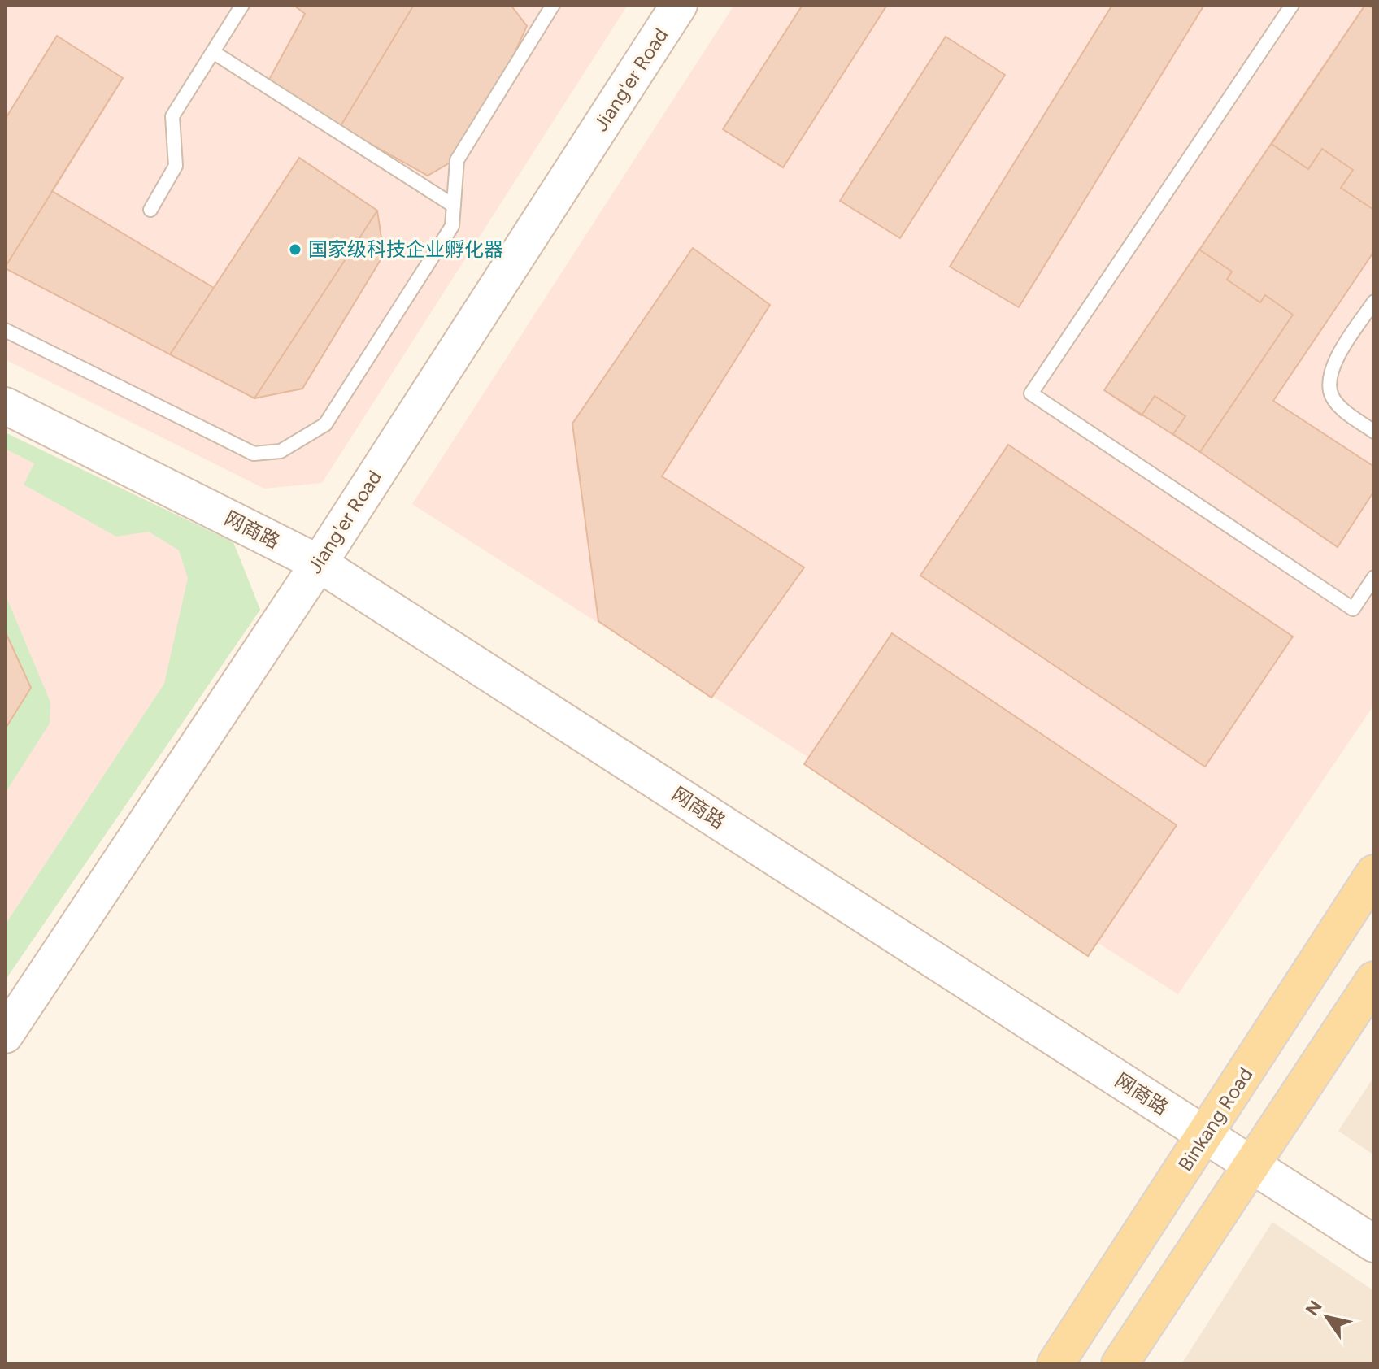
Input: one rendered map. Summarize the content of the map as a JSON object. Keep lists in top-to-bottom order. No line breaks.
{"streets":{"main road":["Binkang Road"],"street":["Jiang'er Road","网商路"]},"crossings":[["Jiang'er Road","网商路"],["网商路","Binkang Road"]],"places":["国家级科技企业孵化器"],"north":"top left"}
